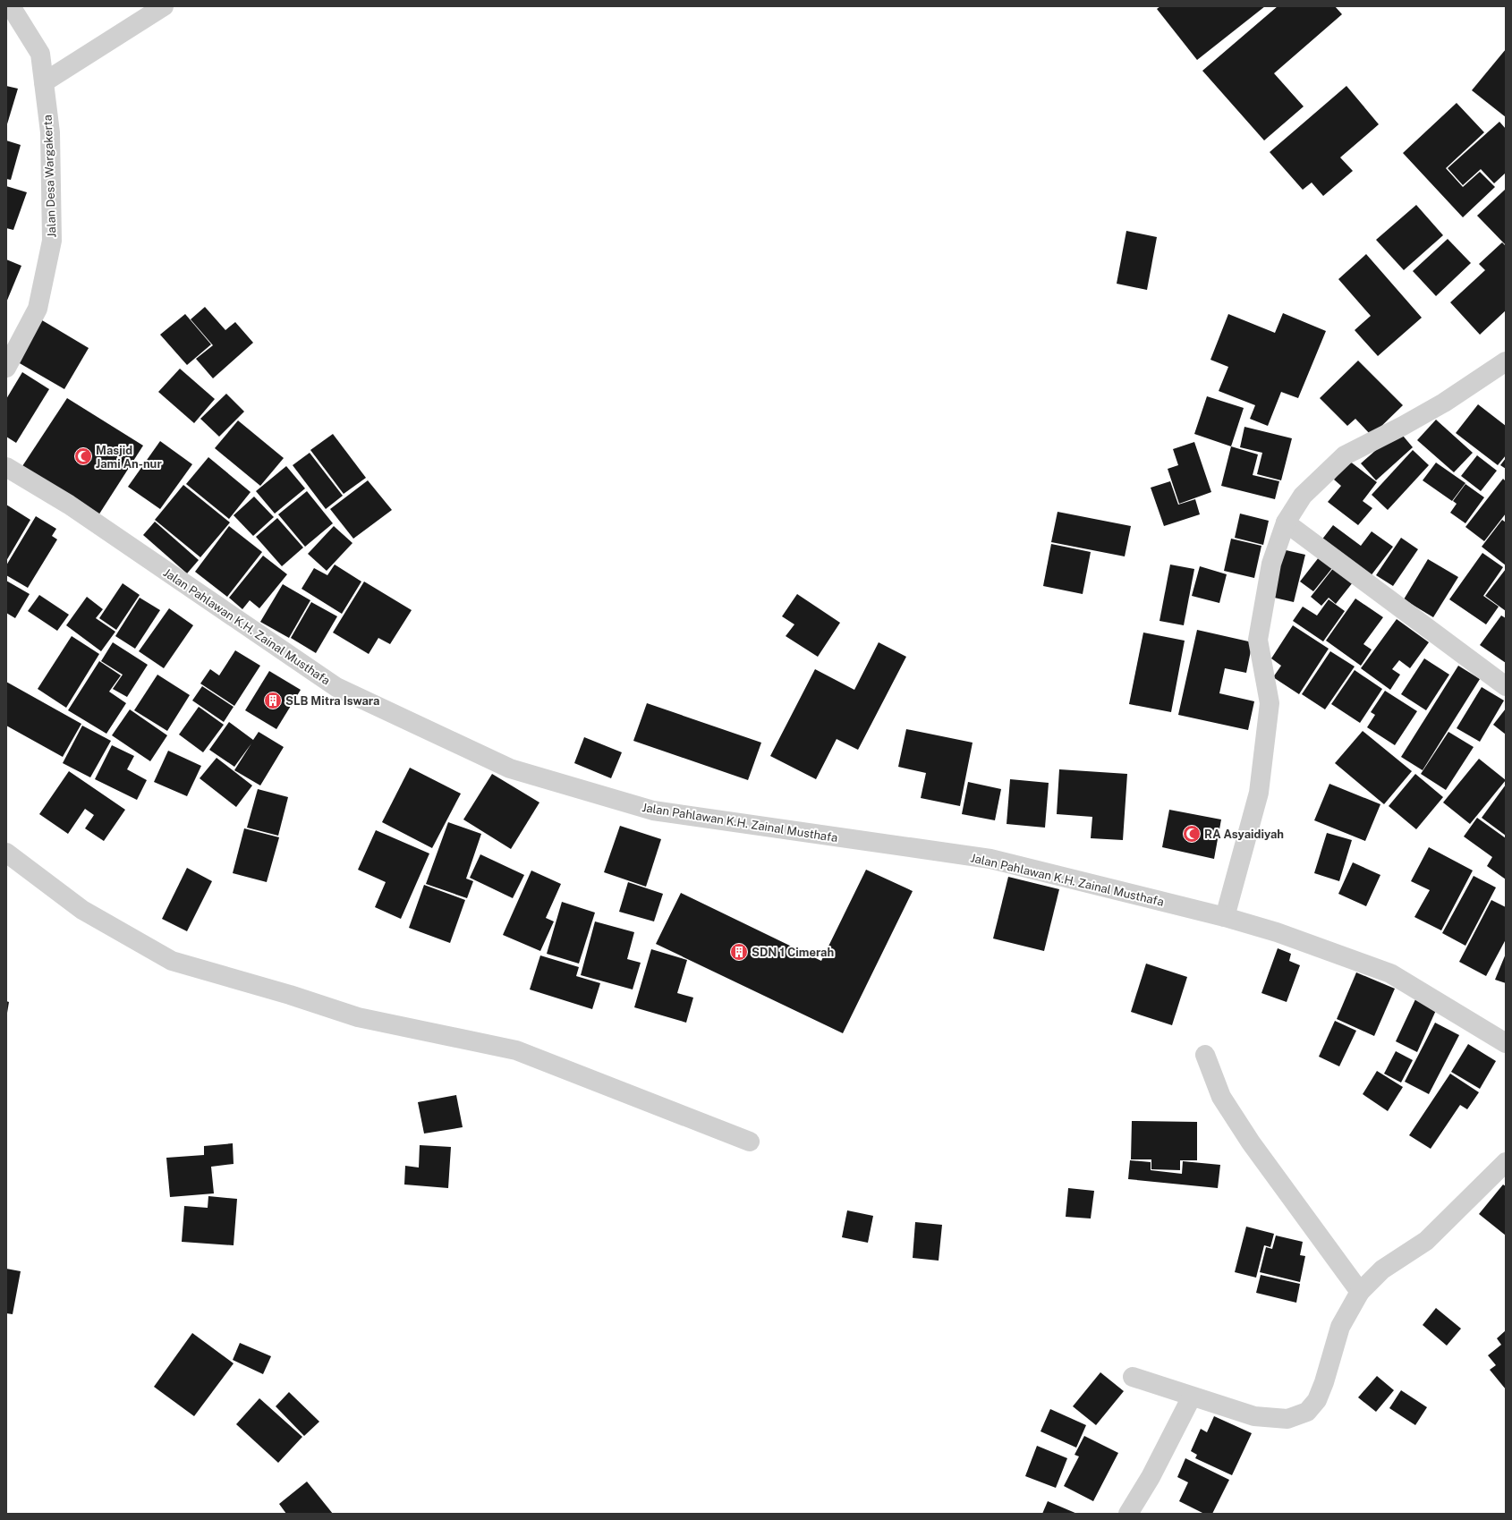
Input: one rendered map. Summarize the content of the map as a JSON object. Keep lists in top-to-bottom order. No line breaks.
{"streets":{"street":["Jalan Desa Wargakerta","Jalan Pahlawan K.H. Zainal Musthafa"]},"places":{"mosque":["Masjid Jami An-nur","RA Asyaidiyah"],"building":["SLB Mitra Iswara","SDN 1 Cimerah"]}}
